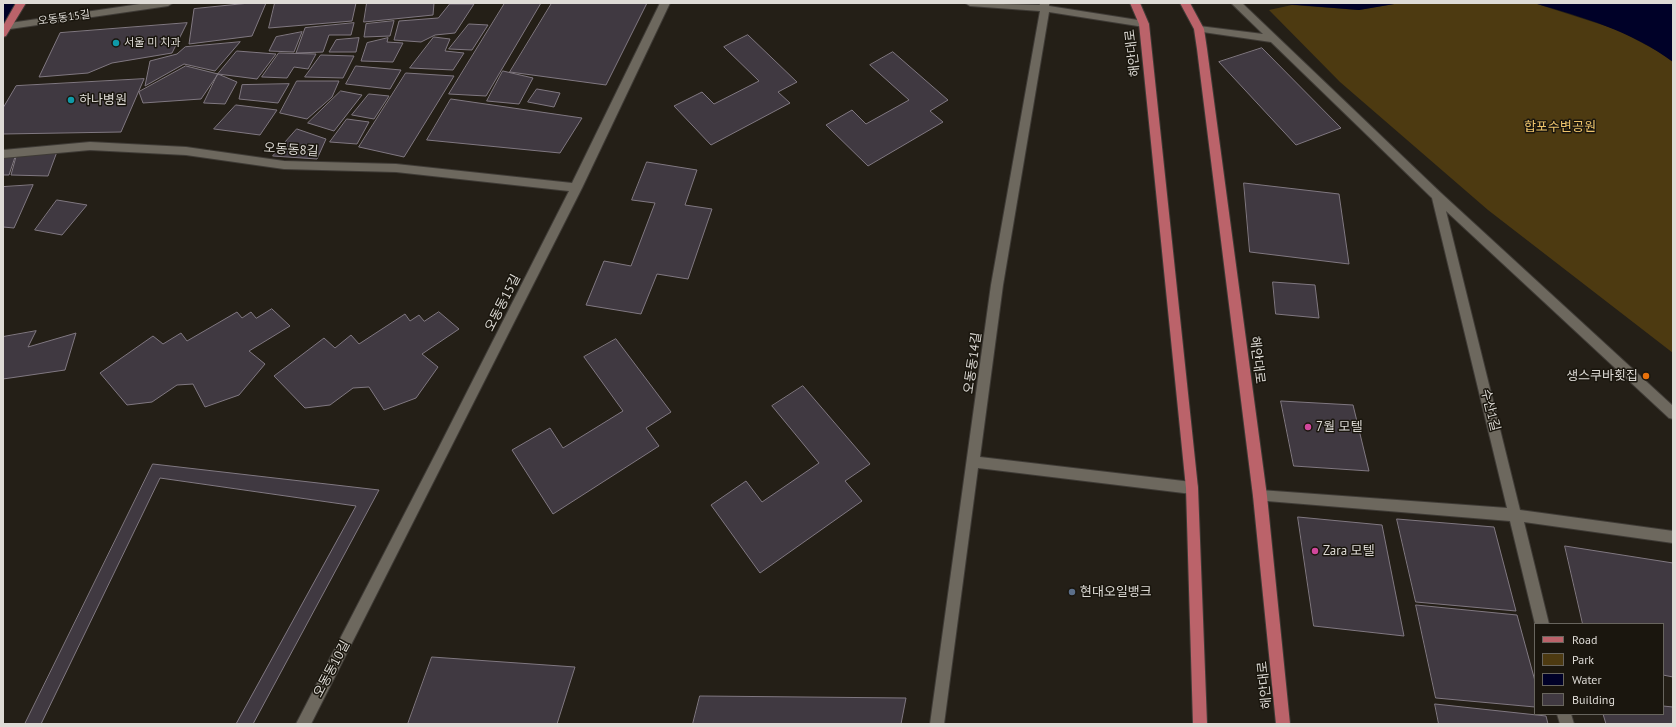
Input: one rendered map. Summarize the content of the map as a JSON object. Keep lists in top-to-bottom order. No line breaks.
{"streets":{"main road":["해안대로"],"street":["오동동15길","오동동8길","오동동14길","수산1길","오동동10길"]},"crossings":[["오동동15길","오동동8길"],["오동동15길","오동동10길"]],"parks":["합포수변공원"],"places":["서울 미 치과","하나병원","생스쿠바횟집","7월 모텔","Zara 모텔","현대오일뱅크"],"legend":["Road","Park","Water","Building"]}
